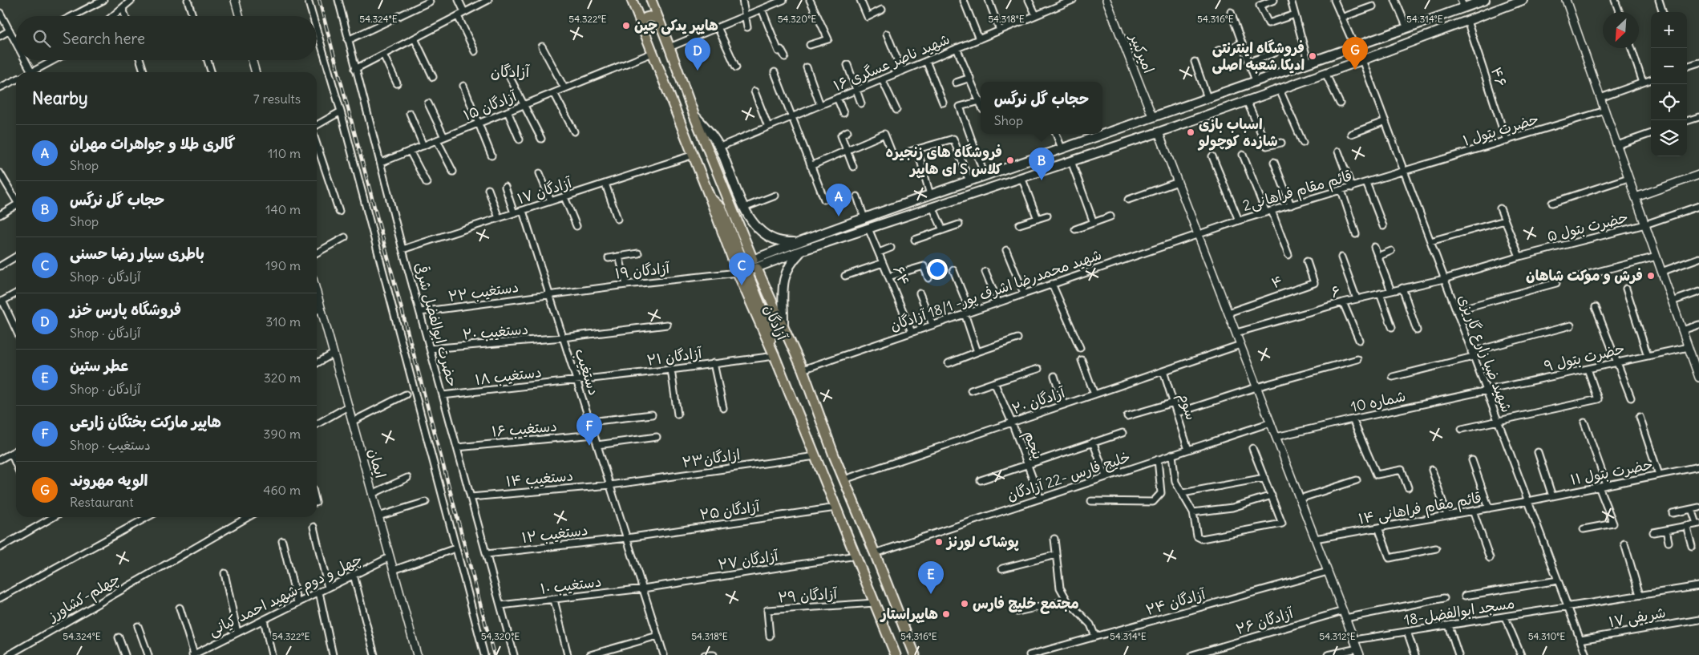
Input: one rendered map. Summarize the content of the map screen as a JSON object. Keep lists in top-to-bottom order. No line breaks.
{"streets":{"main road":["آزادگان"],"street":["امیرکبیر","۱۶ شهید ناصر عسگری","۴۶","۱۵ آزادگان","حضرت بتول ۱","۱۷ آزادگان","2قائم مقام فراهانی","حضرت بتول ۵","۱۹ آزادگان","۶۴","۴","شهید محمدرضا اشرف پور- 18/1 آزادگان","دستغیب ۲۲","۶","حضرت ابوالفضل شرقی","دستغیب ۲۰","شهید ضیا زارع گاریزی","۲۱ آزادگان","حضرت بتول ۹","دستغیب","دستغیب ۱۸","۲۰ آزادگان","شماره 10","سوم","دستغیب ۱۶","پنجم","۲۳ازادگان","ایمان","حضرت بتول ۱۱","خلیج فارس -22 آزادگان","دستغیب ۱۴","۱۴ قائم مقام فراهانی","۲۵ آزادگان","دستغیب ۱۲","۲۷ آزادگان","دستغیب ۱۰","چهل و دوم-شهید احمد کیانی","۲۹ آزادگان","چهلم-کشاورز","۲۴ آزادگان","مسجد ابوالفضل-18","۱۷ شریفی","۲۶ آزادگان"]},"crossings":[["۴۶","حضرت بتول ۱"],["۱۵ آزادگان","آزادگان"],["۱۵ آزادگان","حضرت ابوالفضل شرقی"],["حضرت بتول ۱","2قائم مقام فراهانی"],["حضرت بتول ۱","شهید ضیا زارع گاریزی"],["۱۷ آزادگان","آزادگان"],["۱۷ آزادگان","حضرت ابوالفضل شرقی"],["۱۷ آزادگان","دستغیب"],["2قائم مقام فراهانی","شهید محمدرضا اشرف پور- 18/1 آزادگان"],["2قائم مقام فراهانی","شهید ضیا زارع گاریزی"],["حضرت بتول ۵","۶"],["حضرت بتول ۵","شهید ضیا زارع گاریزی"],["۱۹ آزادگان","دستغیب ۲۲"],["۱۹ آزادگان","آزادگان"],["۱۹ آزادگان","دستغیب"],["۶۴","شهید محمدرضا اشرف پور- 18/1 آزادگان"],["شهید محمدرضا اشرف پور- 18/1 آزادگان","آزادگان"],["دستغیب ۲۲","حضرت ابوالفضل شرقی"],["دستغیب ۲۲","دستغیب"],["۶","شهید ضیا زارع گاریزی"],["آزادگان","۲۱ آزادگان"],["آزادگان","۲۰ آزادگان"],["آزادگان","۲۳ازادگان"],["آزادگان","خلیج فارس -22 آزادگان"],["آزادگان","۲۵ آزادگان"],["آزادگان","۲۷ آزادگان"],["آزادگان","۲۹ آزادگان"],["حضرت ابوالفضل شرقی","دستغیب ۲۰"],["حضرت ابوالفضل شرقی","دستغیب ۱۸"],["حضرت ابوالفضل شرقی","دستغیب ۱۶"],["حضرت ابوالفضل شرقی","دستغیب ۱۴"],["حضرت ابوالفضل شرقی","دستغیب ۱۲"],["حضرت ابوالفضل شرقی","دستغیب ۱۰"],["دستغیب ۲۰","دستغیب"],["شهید ضیا زارع گاریزی","حضرت بتول ۹"],["شهید ضیا زارع گاریزی","شماره 10"],["شهید ضیا زارع گاریزی","حضرت بتول ۱۱"],["شهید ضیا زارع گاریزی","۱۴ قائم مقام فراهانی"],["شهید ضیا زارع گاریزی","مسجد ابوالفضل-18"],["شهید ضیا زارع گاریزی","۱۷ شریفی"],["۲۱ آزادگان","دستغیب"],["۲۱ آزادگان","دستغیب ۱۸"],["حضرت بتول ۹","شماره 10"],["دستغیب","دستغیب ۱۸"],["دستغیب","دستغیب ۱۶"],["دستغیب","۲۳ازادگان"],["دستغیب","دستغیب ۱۴"],["دستغیب","۲۵ آزادگان"],["دستغیب","دستغیب ۱۲"],["دستغیب","۲۷ آزادگان"],["دستغیب","دستغیب ۱۰"],["۲۰ آزادگان","سوم"],["۲۰ آزادگان","پنجم"],["سوم","خلیج فارس -22 آزادگان"],["پنجم","خلیج فارس -22 آزادگان"],["۲۳ازادگان","دستغیب ۱۴"],["ایمان","چهل و دوم-شهید احمد کیانی"],["حضرت بتول ۱۱","۱۴ قائم مقام فراهانی"],["۲۵ آزادگان","دستغیب ۱۲"],["۲۷ آزادگان","دستغیب ۱۰"]],"districts":["آزادگان"],"places":["هایپر یدکی چین","فروشگاه اینترنتی ادیکا شعبه اصلی","اسباب بازی شازده کوچولو","فروشگاه های زنجیره ای هایپر S کلاس","فرش و موکت شاهان","پوشاک لورنز","مجتمع خلیج فارس","هایپراستار"],"north":"bottom left","page":{"map_buttons":["+","−"],"search":"Search here","pins":["G","D","B","A","C","F","E"],"heading":["Nearby","7 results"],"popup":["حجاب گل نرگس","Shop"],"list":[{"mark":"A","name":"گالری طلا و جواهرات مهران","note":"Shop","value":"110 m"},{"mark":"B","name":"حجاب گل نرگس","note":"Shop","value":"140 m"},{"mark":"C","name":"باطری سیار رضا حسنی","note":"Shop · آزادگان","value":"190 m"},{"mark":"D","name":"فروشگاه پارس خزر","note":"Shop · آزادگان","value":"310 m"},{"mark":"E","name":"عطر ستین","note":"Shop · آزادگان","value":"320 m"},{"mark":"F","name":"هاپیر مارکت بختگان زارعی","note":"Shop · دستغیب","value":"390 m"},{"mark":"G","name":"الویه مهروند","note":"Restaurant","value":"460 m"}]},"coordinates":["54.324°E","54.322°E","54.320°E","54.318°E","54.316°E","54.314°E","54.312°E","54.310°E"]}
